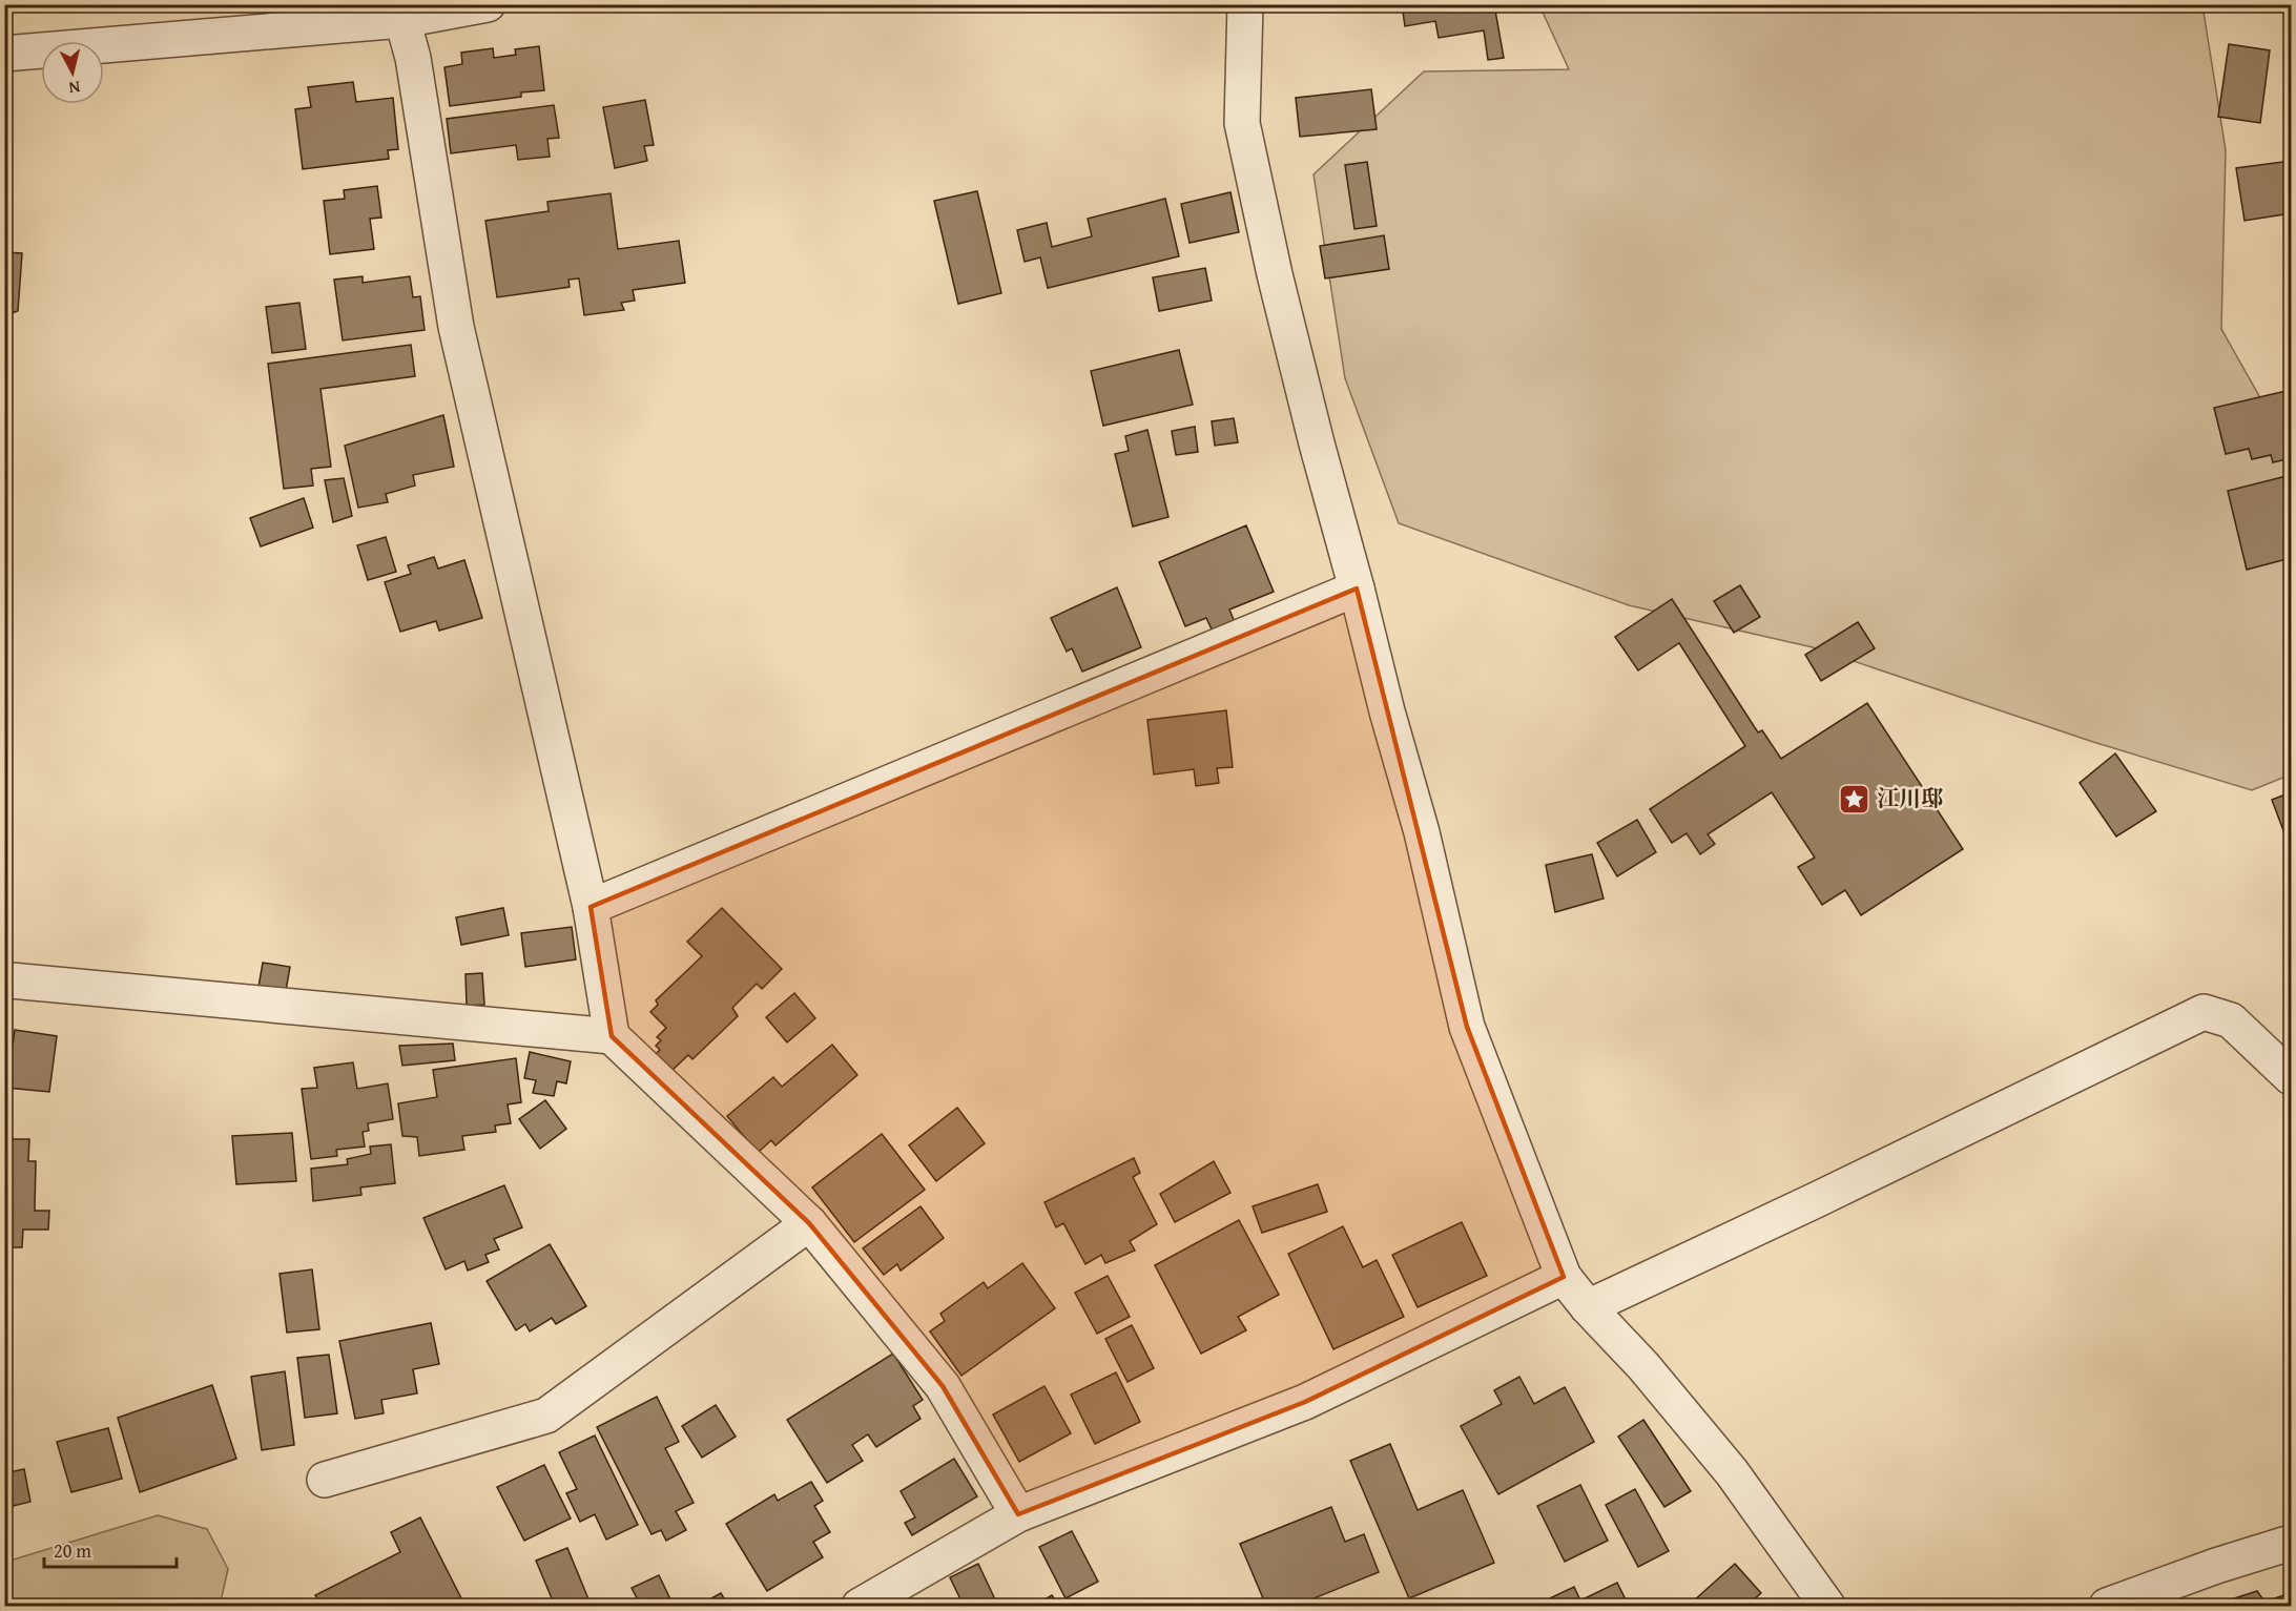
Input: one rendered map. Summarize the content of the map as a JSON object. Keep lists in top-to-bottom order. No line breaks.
{"places":{"place":["江川邸"]},"scale_bar":"20 m","north":"bottom"}
